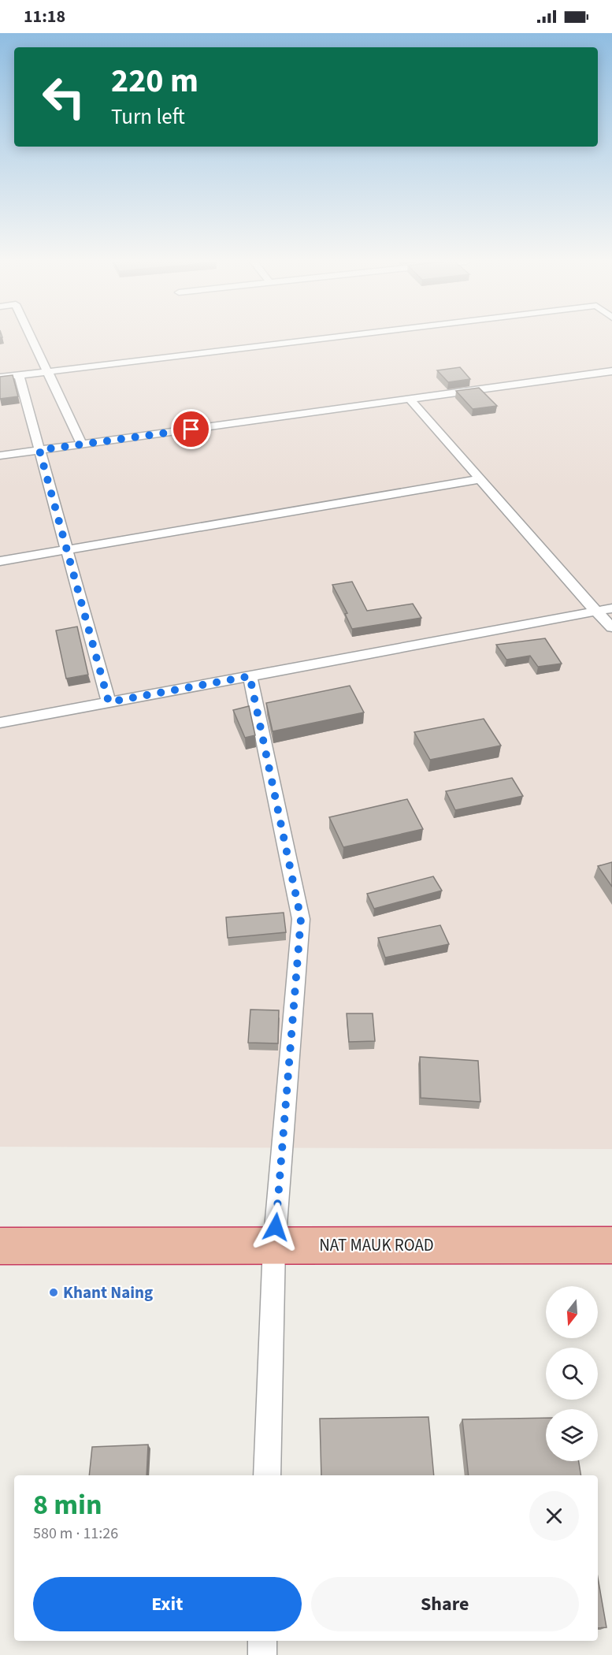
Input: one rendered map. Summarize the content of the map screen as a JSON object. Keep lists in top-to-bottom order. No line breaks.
{"streets":{"highway":["NAT MAUK ROAD"]},"places":["Khant Naing"],"north":"bottom","page":{"status":"11:18","turn":["220 m","Turn left"],"heading":["8 min","580 m · 11:26"],"buttons":["Exit","Share"]}}
